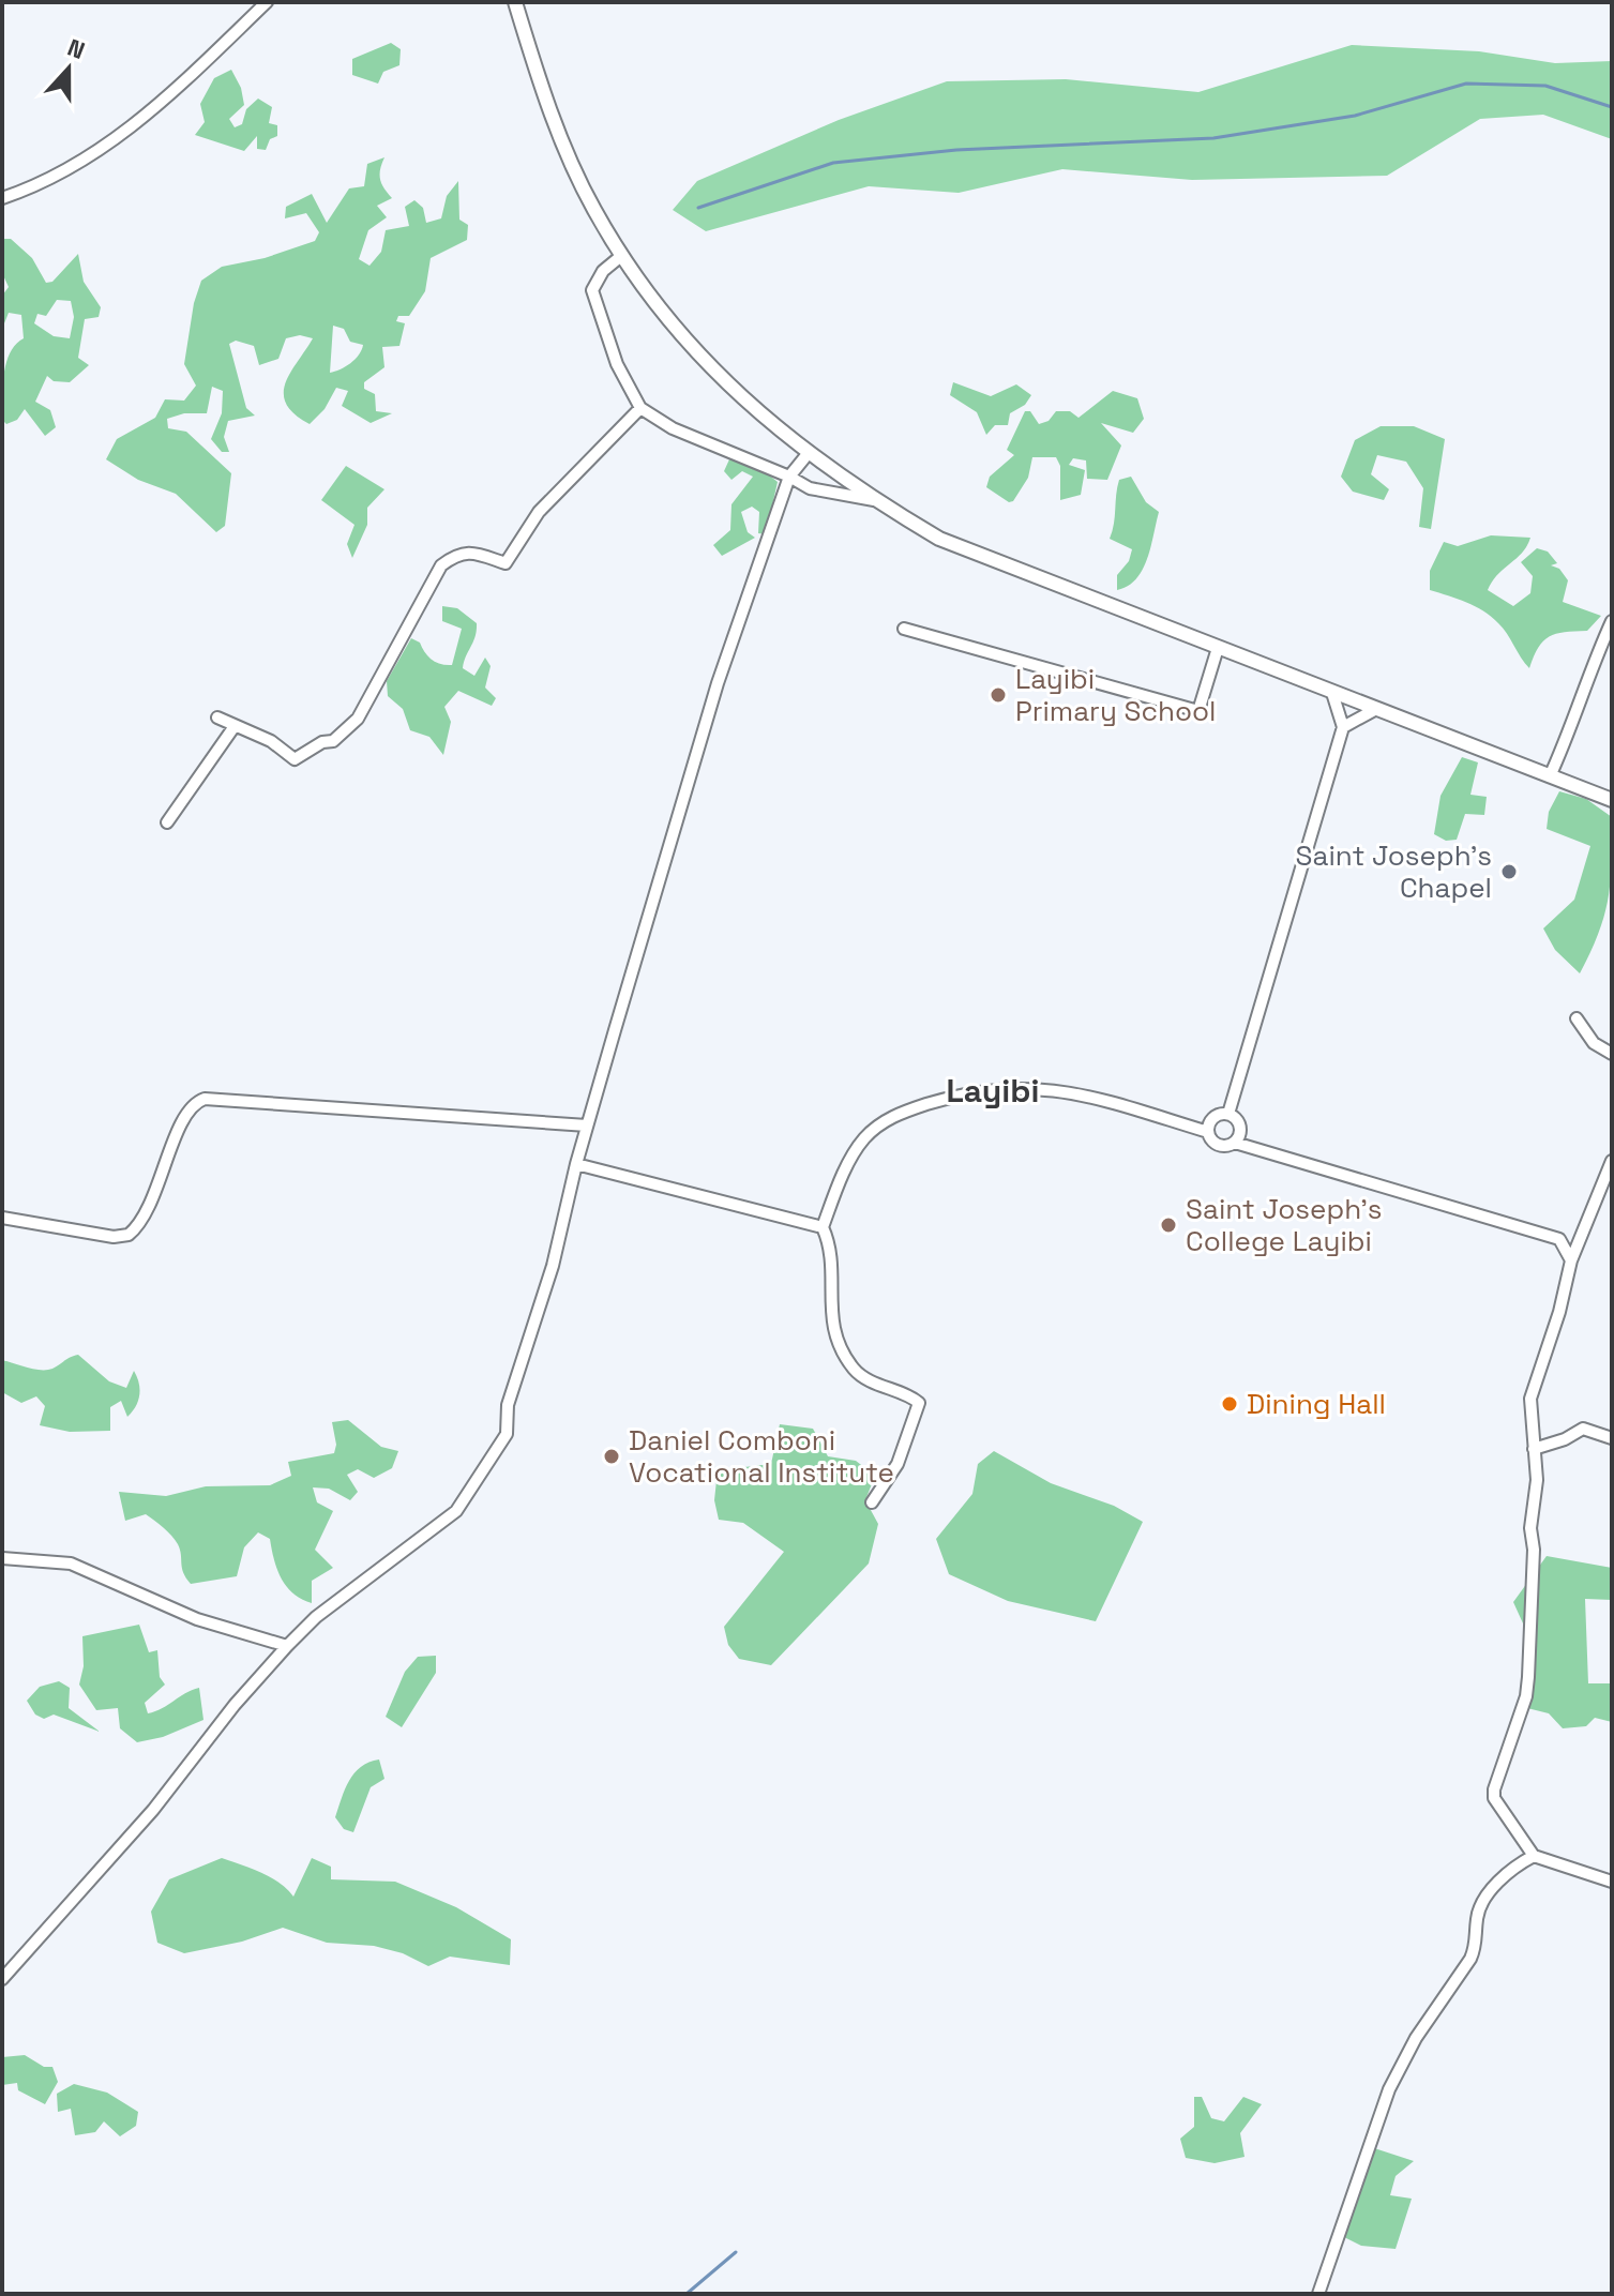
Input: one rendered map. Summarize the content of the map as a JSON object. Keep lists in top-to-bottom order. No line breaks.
{"districts":["Layibi"],"places":["Layibi Primary School","Saint Joseph's Chapel","Saint Joseph's College Layibi","Dining Hall","Daniel Comboni Vocational Institute"],"north":"top"}
